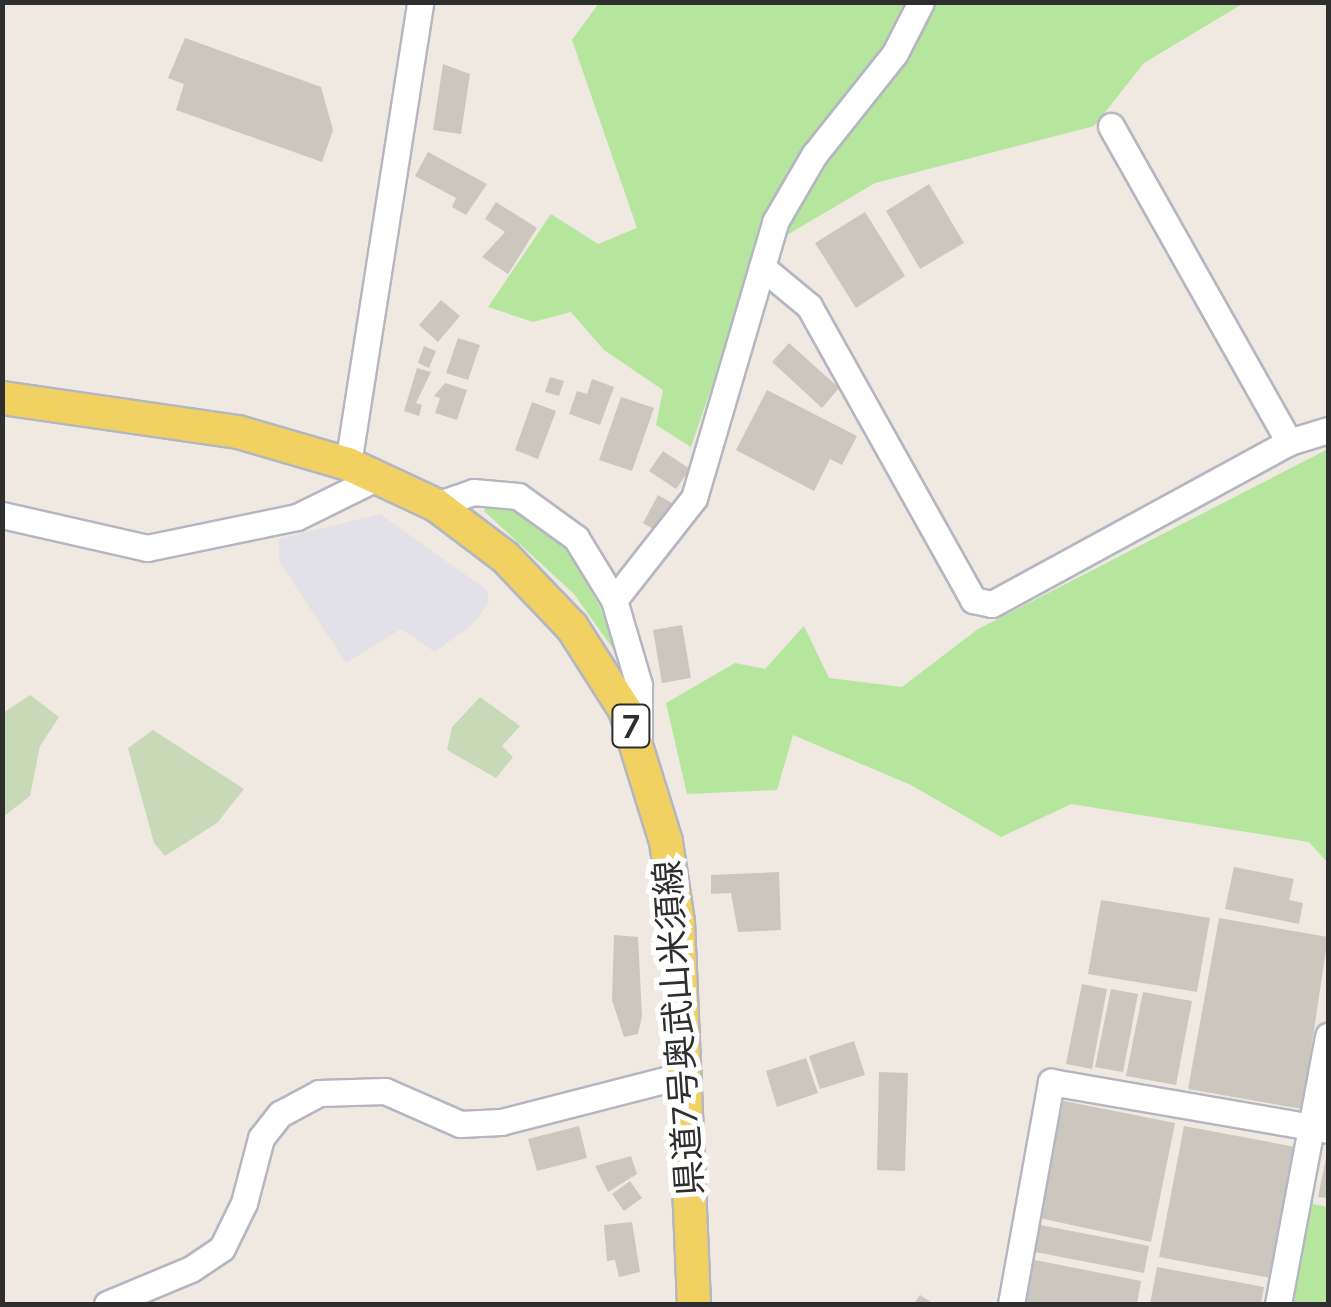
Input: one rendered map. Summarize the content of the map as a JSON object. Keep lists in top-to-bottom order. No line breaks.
{"streets":{"main road":["7","県道7号奥武山米須線"]}}
